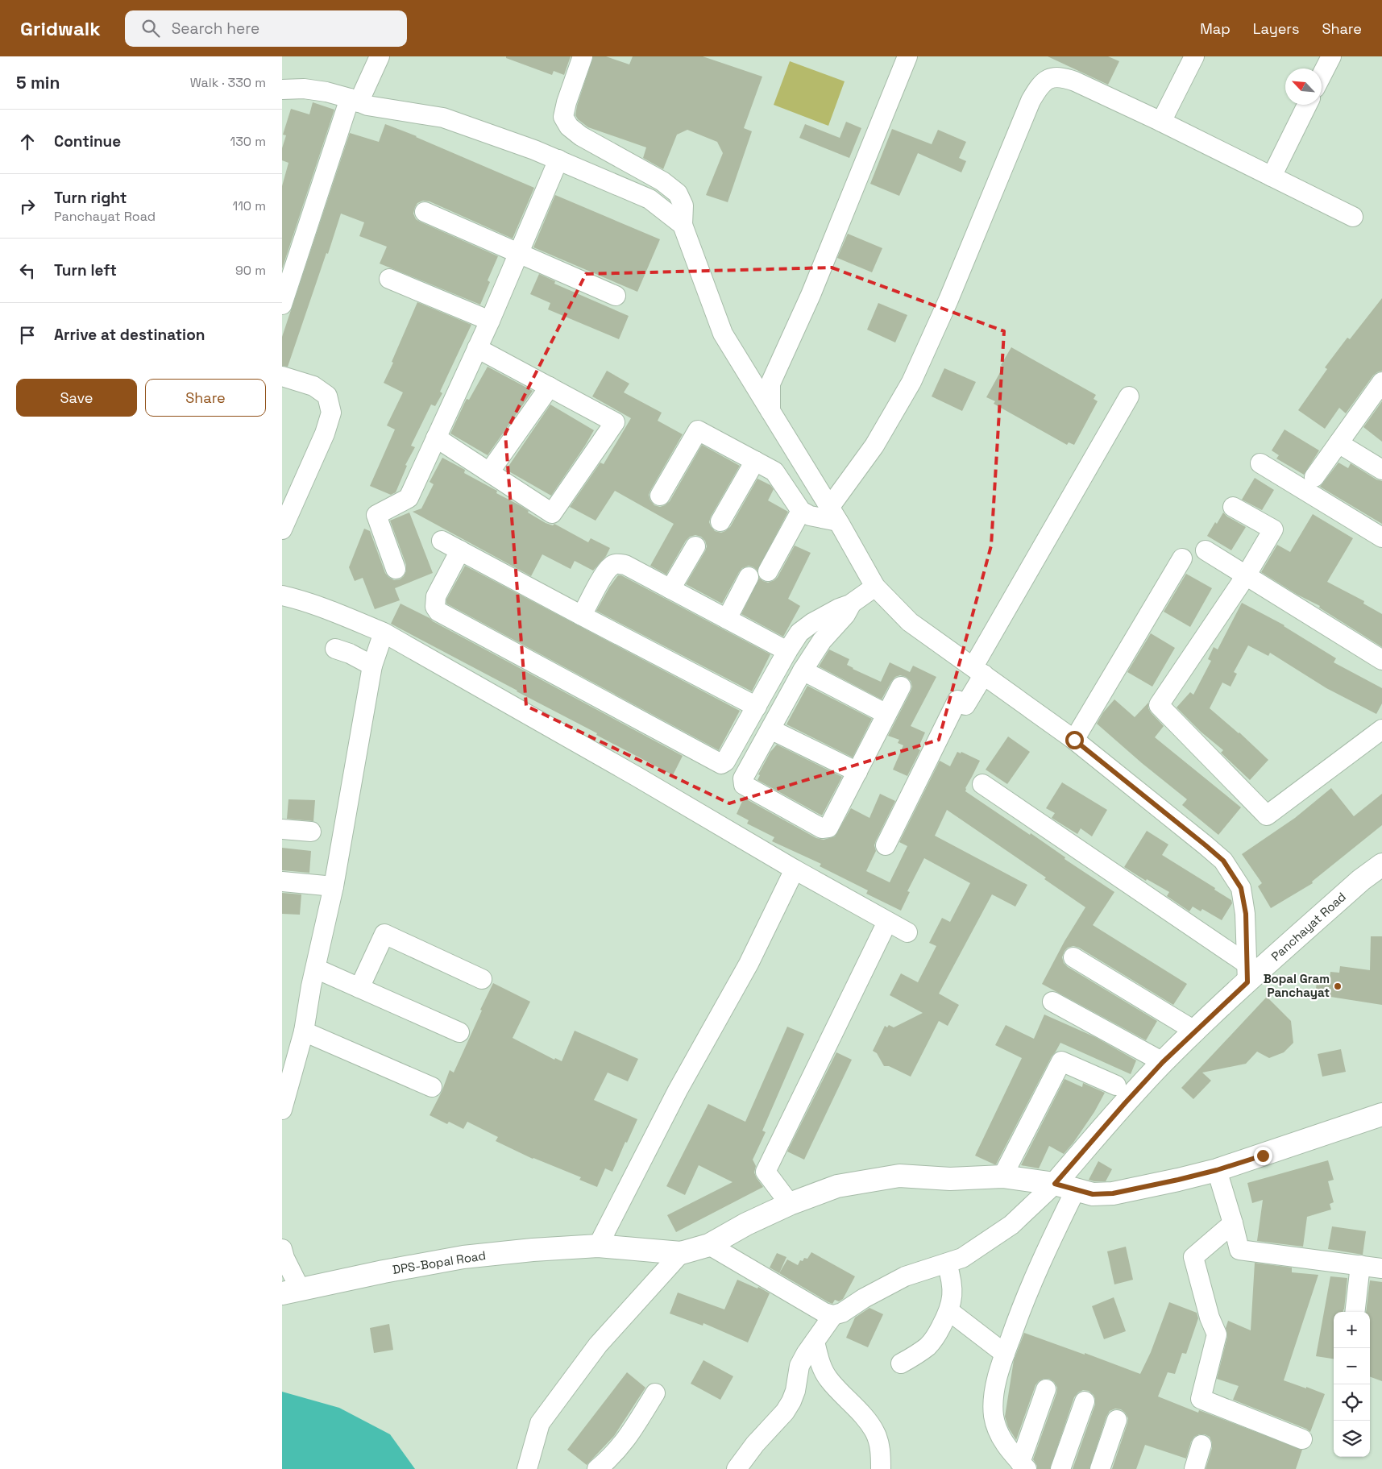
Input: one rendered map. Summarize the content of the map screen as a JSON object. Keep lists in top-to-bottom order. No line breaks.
{"streets":{"street":["Panchayat Road","DPS-Bopal Road"]},"places":["Bopal Gram Panchayat"],"north":"top left","page":{"header":"Gridwalk","search":"Search here","nav":["Map","Layers","Share"],"heading":["5 min","Walk · 330 m"],"list":[["Continue","130 m"],["Turn right","Panchayat Road","110 m"],["Turn left","90 m"],"Arrive at destination"],"buttons":["Save","Share"],"map_buttons":["+","−"]}}
